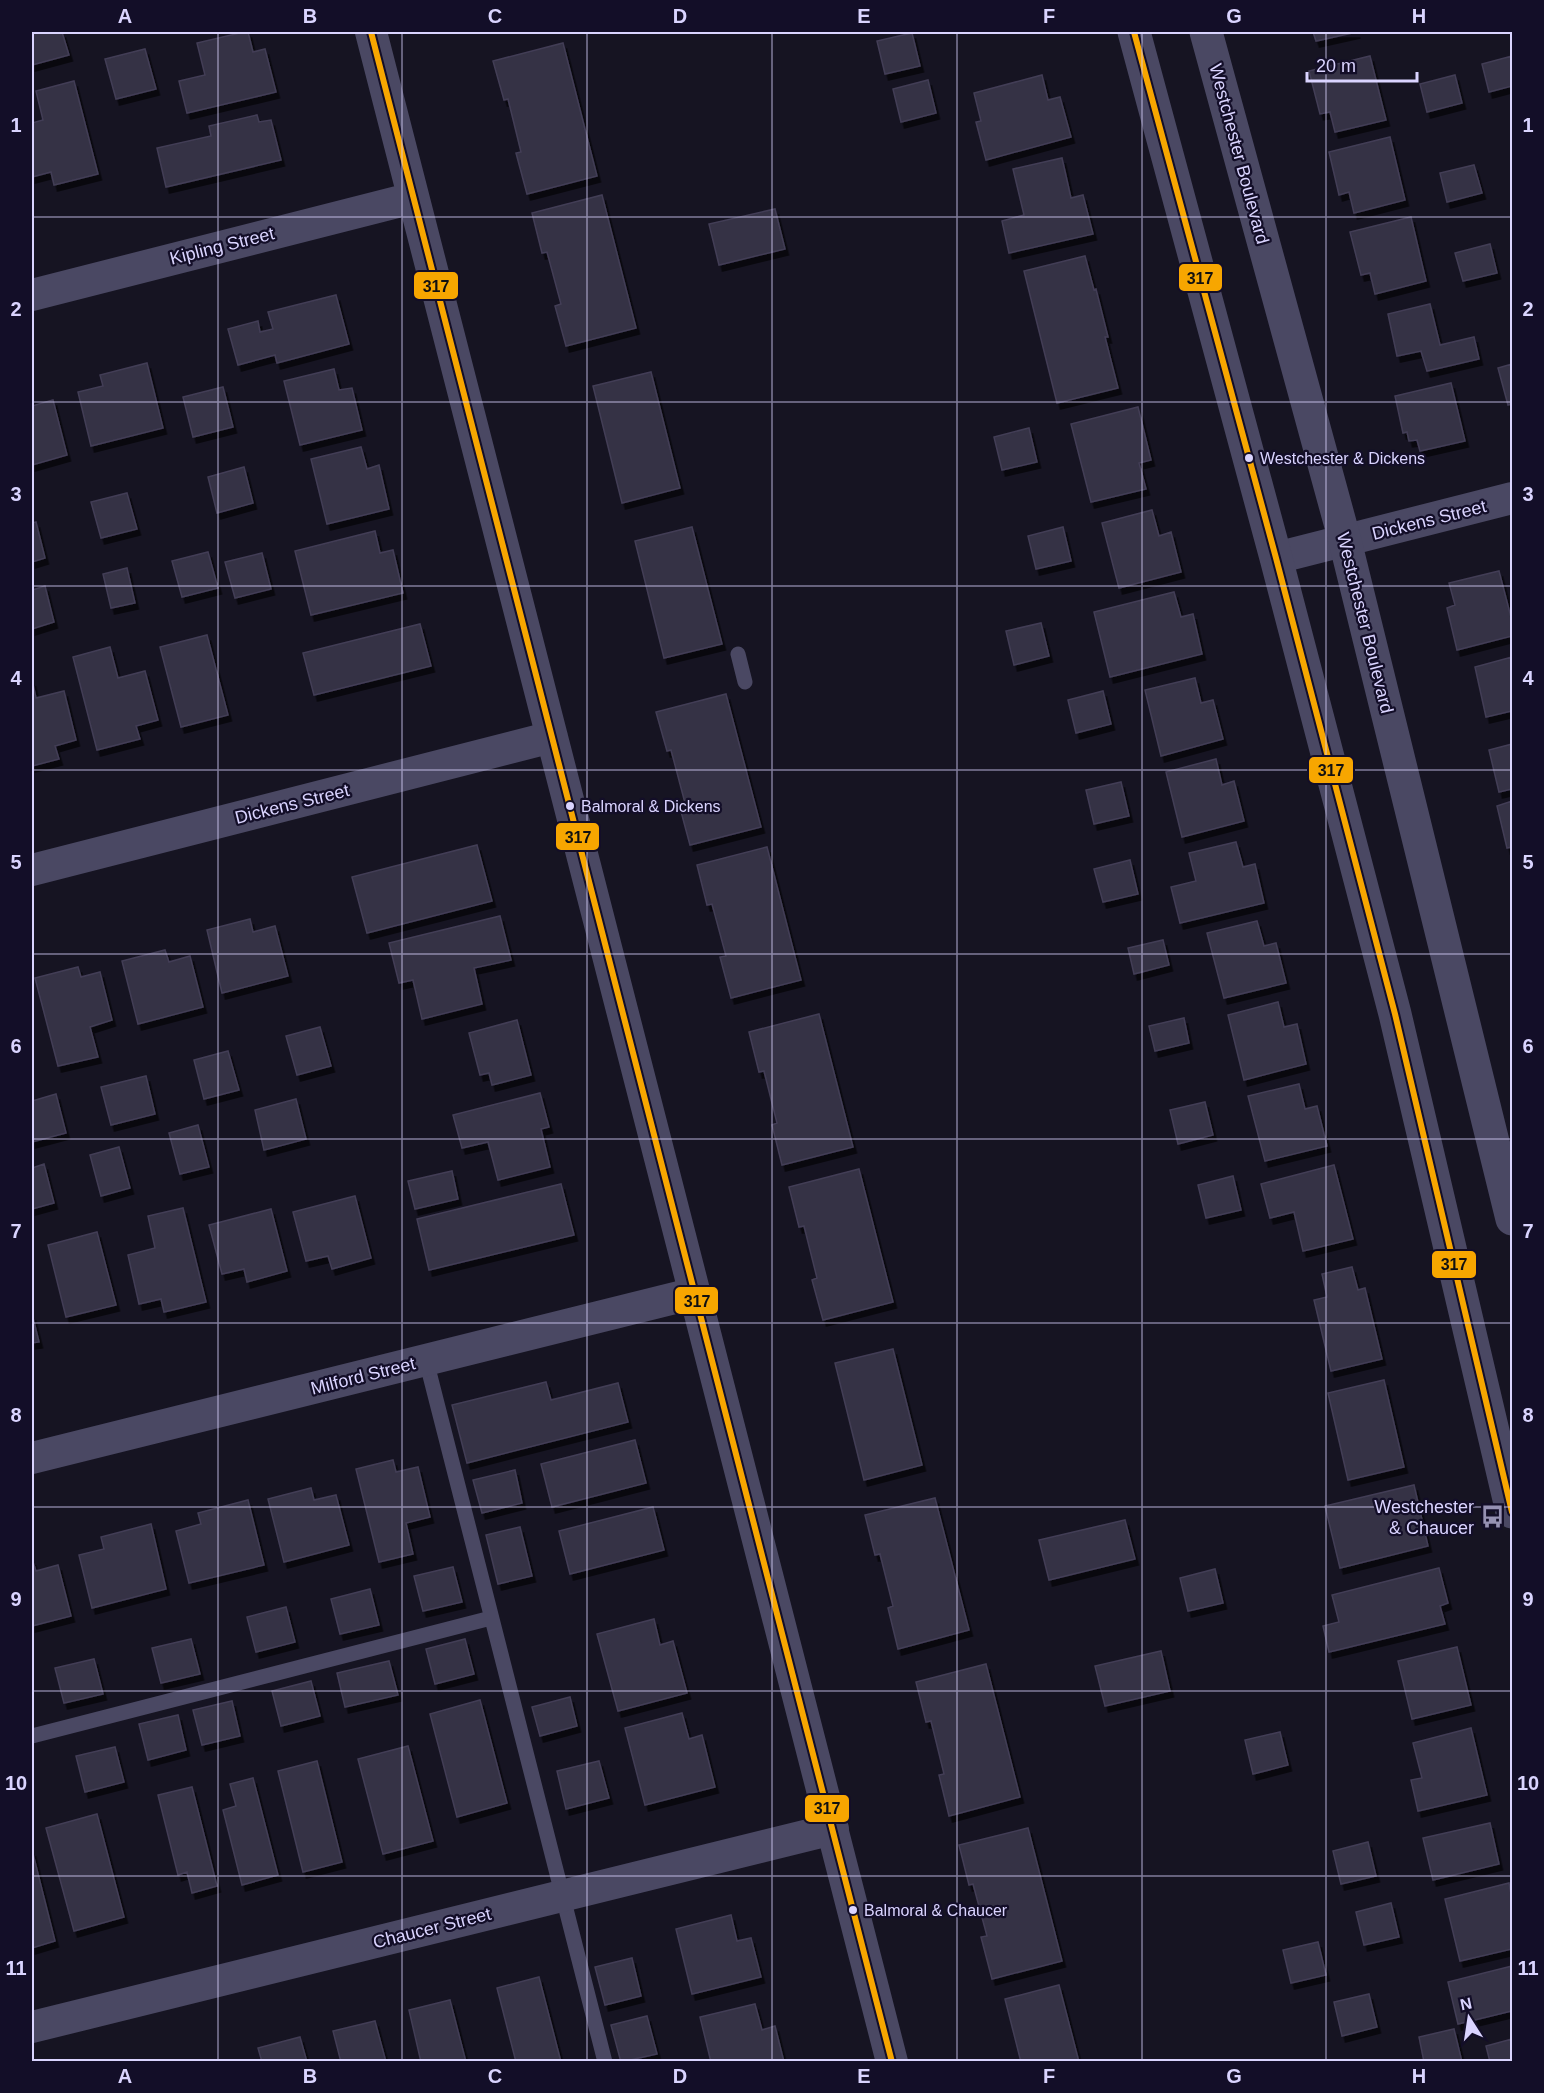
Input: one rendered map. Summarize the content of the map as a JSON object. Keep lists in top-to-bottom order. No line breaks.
{"streets":{"street":["Westchester Boulevard","Kipling Street","Dickens Street","Milford Street","Chaucer Street"]},"crossings":[["Westchester Boulevard","Dickens Street"]],"places":{"other":["Westchester & Dickens","Balmoral & Dickens","Balmoral & Chaucer"],"bus stop":["Westchester & Chaucer"]},"lines":["transit line 317"],"scale_bar":"20 m","north":"top","grid":{"columns":["A","B","C","D","E","F","G","H"],"rows":["1","2","3","4","5","6","7","8","9","10","11"]}}
